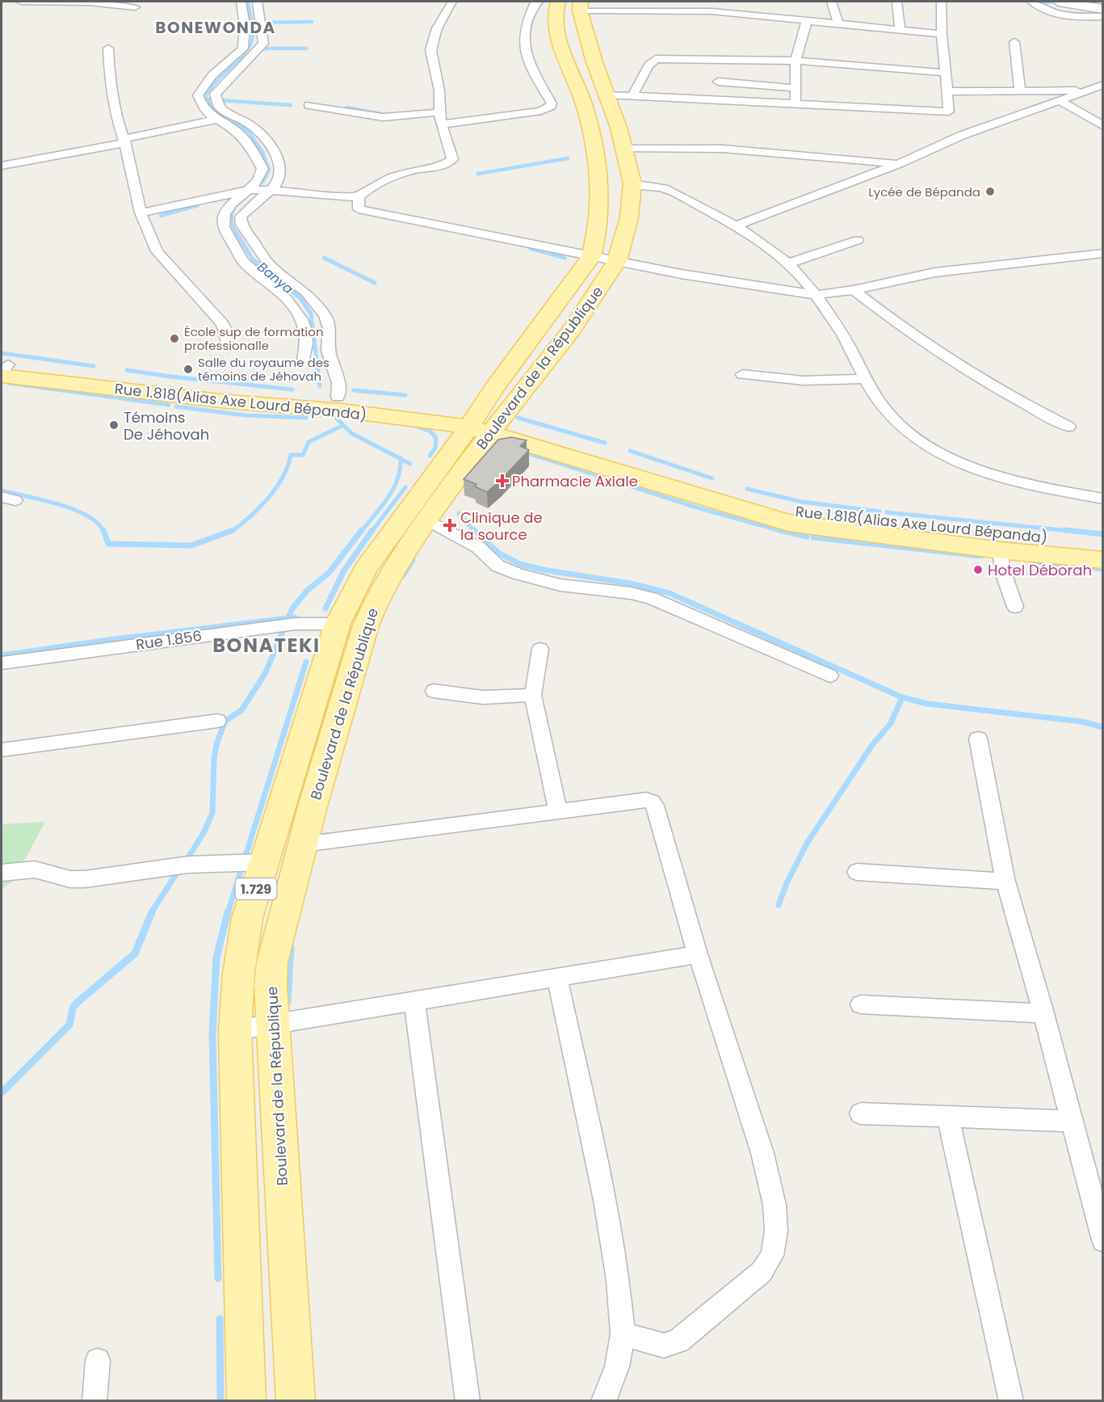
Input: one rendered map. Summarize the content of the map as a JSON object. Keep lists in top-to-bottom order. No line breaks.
{"streets":{"main road":["Boulevard de la République","Rue 1.818(Alias Axe Lourd Bépanda)","1.729"],"street":["Rue 1.856"]},"crossings":[["Boulevard de la République","Rue 1.818(Alias Axe Lourd Bépanda)"],["Boulevard de la République","Rue 1.856"]],"districts":["BONEWONDA","BONATEKI"],"water":["Banya"],"places":{"other":["Lycée de Bépanda","École sup de formation professionalle","Salle du royaume des témoins de Jéhovah","Témoins De Jéhovah","Hotel Déborah"],"health":["Pharmacie Axiale","Clinique de la source"]}}
